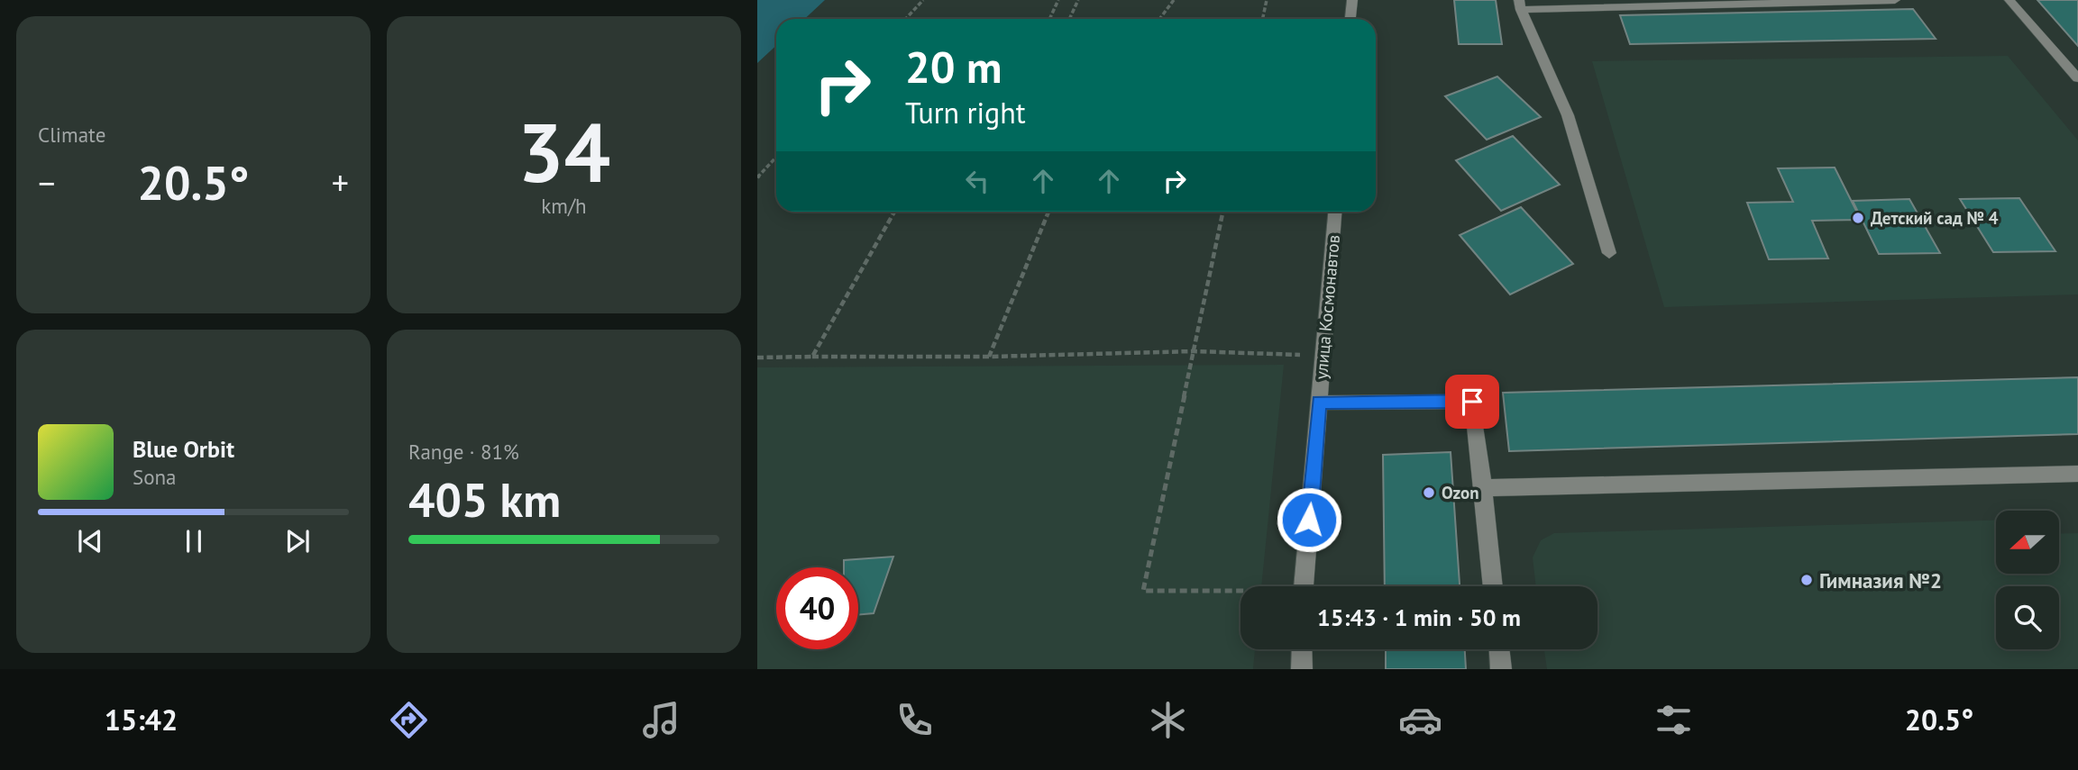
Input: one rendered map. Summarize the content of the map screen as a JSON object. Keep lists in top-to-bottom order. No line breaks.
{"streets":{"street":["улица Космонавтов"]},"places":["Детский сад № 4","Ozon","Гимназия №2"],"north":"left","page":{"tile":["Climate",["34","km/h"],["Range · 81%","405 km"]],"turn":["20 m","Turn right"],"heat":["−","20.5°","+"],"song":["Blue Orbit","Sona"],"limit":"40","trip":"15:43 · 1 min · 50 m","tabs":["15:42","20.5°"]}}
